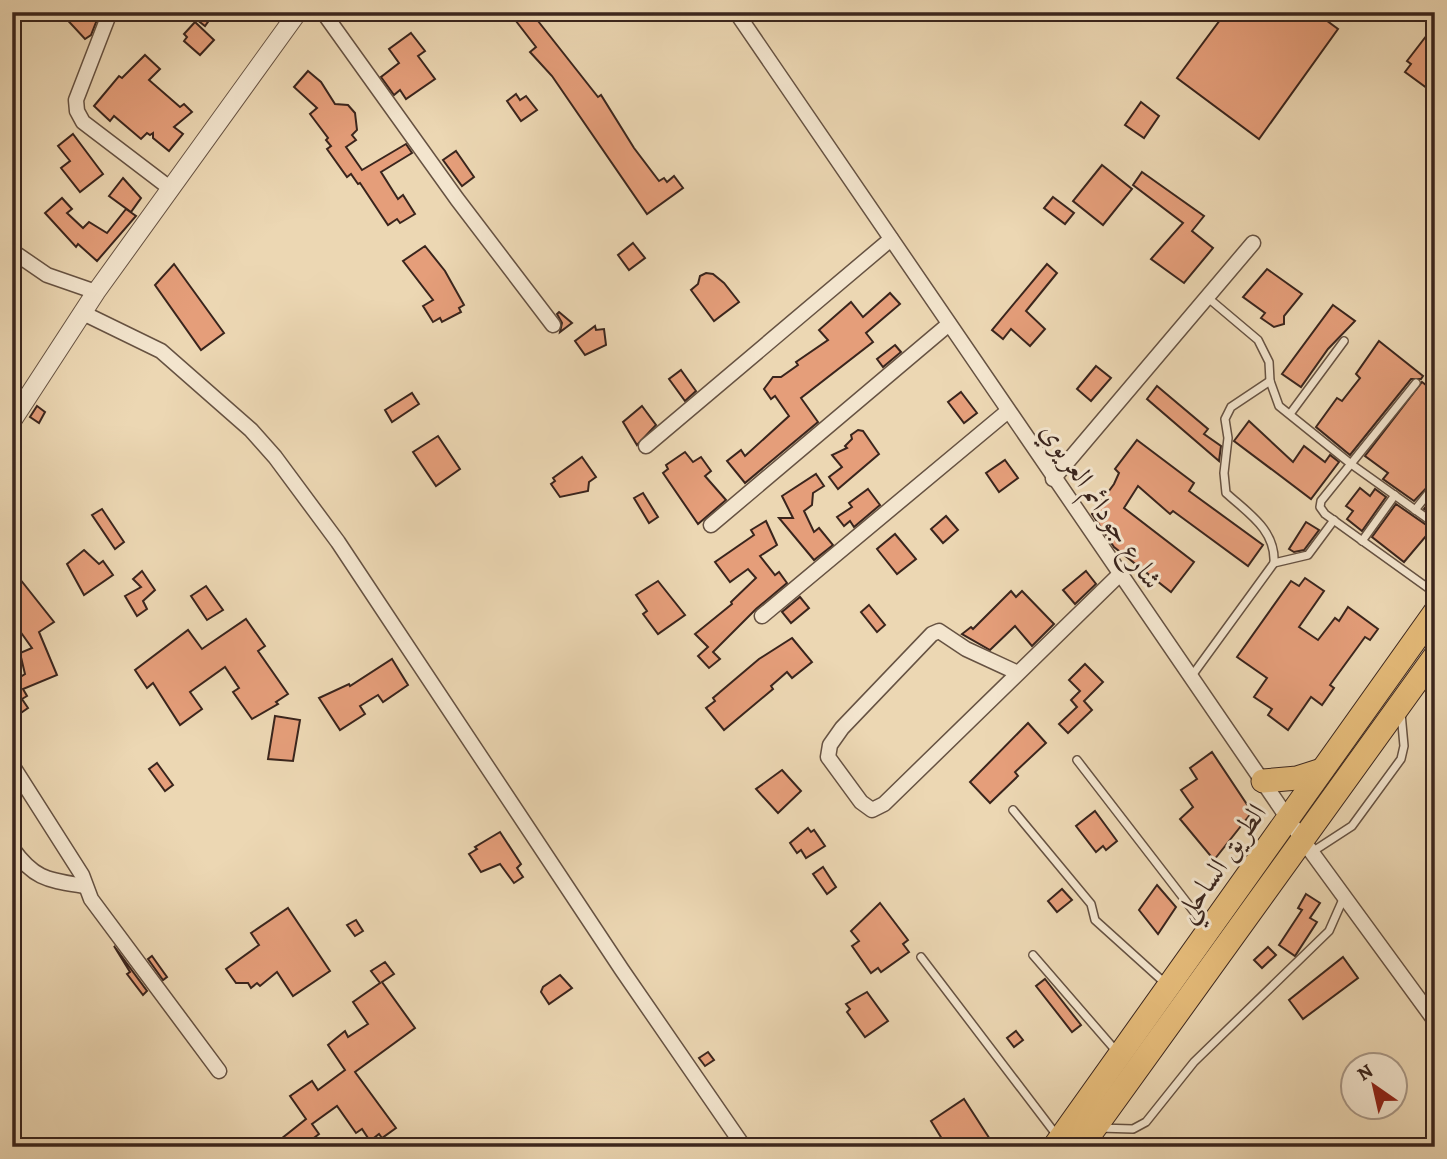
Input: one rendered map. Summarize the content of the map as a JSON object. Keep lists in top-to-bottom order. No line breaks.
{"streets":{"highway":["الطريق الساحلي"],"street":["شارع جودائم العريوي"]},"crossings":[["شارع جودائم العريوي","الطريق الساحلي"]],"north":"top left"}
